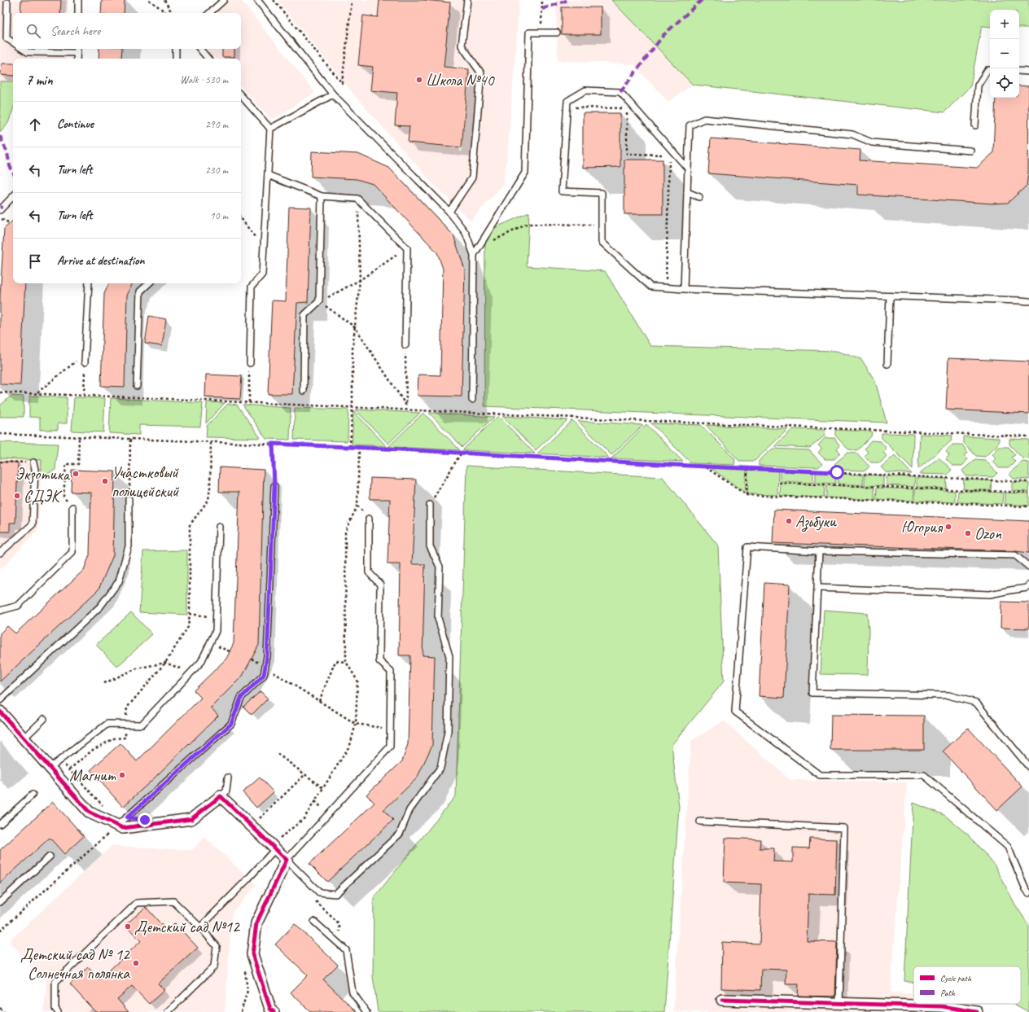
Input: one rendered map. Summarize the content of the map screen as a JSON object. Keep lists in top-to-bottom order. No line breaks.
{"places":["Школа №40","Экзотика","Участковый полицейский","СДЭК","Азьбуки","Югория","Ozon","Магнит","Детский сад №12","Детский сад № 12 Солнечная полянка"],"legend":["Cycle path","Path"],"page":{"map_buttons":["+","−"],"search":"Search here","heading":["7 min","Walk · 530 m"],"list":[["Continue","290 m"],["Turn left","230 m"],["Turn left","10 m"],"Arrive at destination"]}}
